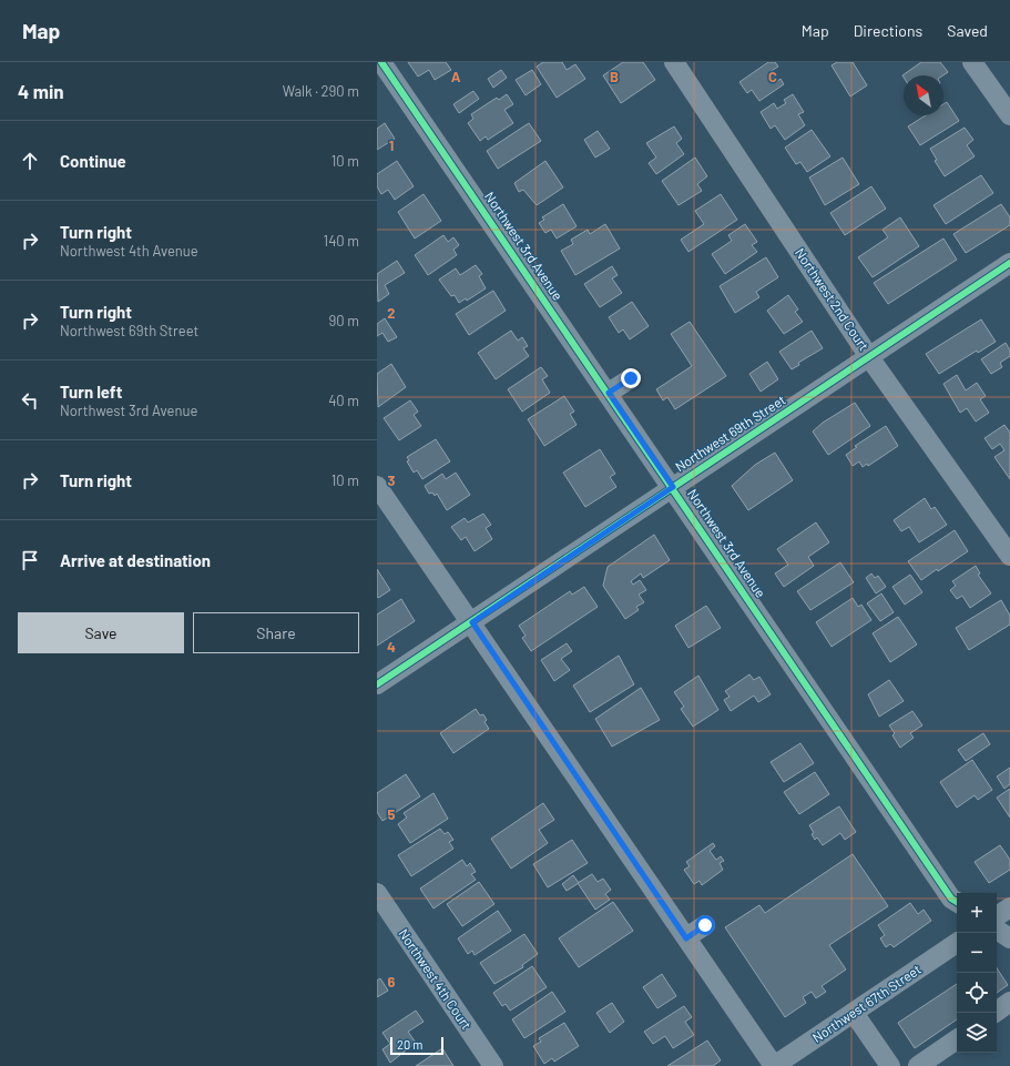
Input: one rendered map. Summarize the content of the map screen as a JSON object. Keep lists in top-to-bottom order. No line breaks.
{"streets":{"street":["Northwest 3rd Avenue","Northwest 2nd Court","Northwest 69th Street","Northwest 4th Court","Northwest 67th Street"]},"crossings":[["Northwest 3rd Avenue","Northwest 69th Street"],["Northwest 2nd Court","Northwest 69th Street"]],"scale_bar":"20 m","north":"top left","page":{"header":"Map","nav":["Map","Directions","Saved"],"heading":["4 min","Walk · 290 m"],"list":[["Continue","10 m"],["Turn right","Northwest 4th Avenue","140 m"],["Turn right","Northwest 69th Street","90 m"],["Turn left","Northwest 3rd Avenue","40 m"],["Turn right","10 m"],"Arrive at destination"],"buttons":["Save","Share"],"map_buttons":["+","−"],"scale":"20 m"},"grid":{"columns":["A","B","C"],"rows":["1","2","3","4","5","6"]}}
